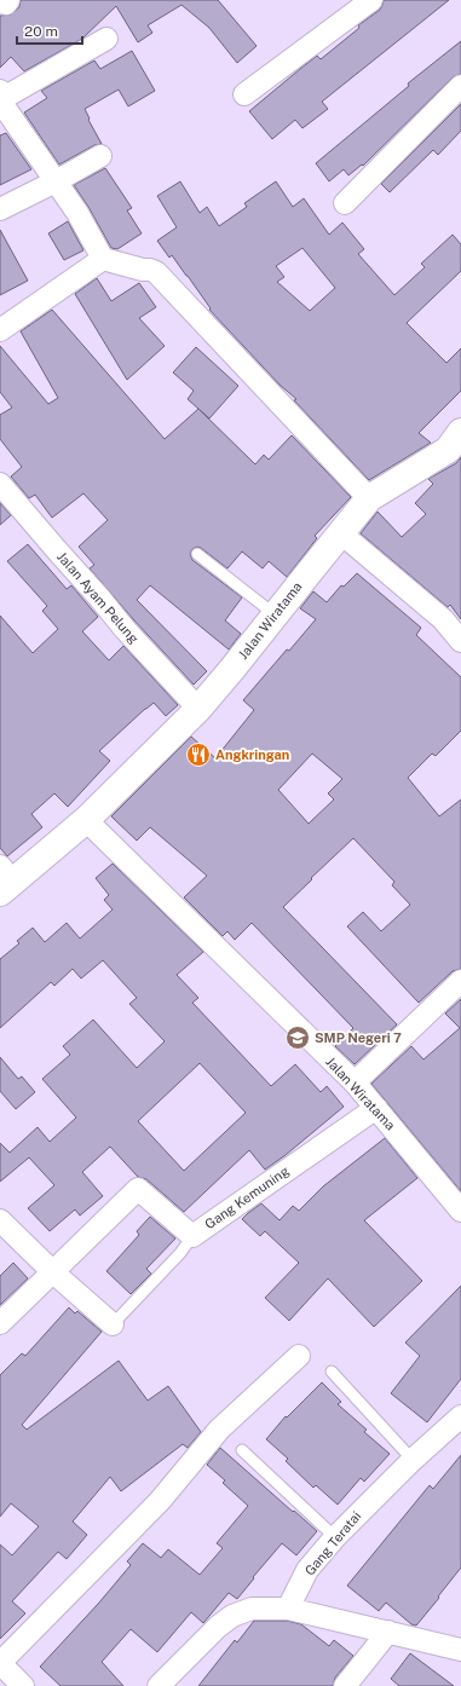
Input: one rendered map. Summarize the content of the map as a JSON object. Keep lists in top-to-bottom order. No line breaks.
{"streets":{"street":["Jalan Ayam Pelung","Jalan Wiratama","Gang Kemuning","Gang Teratai"]},"crossings":[["Jalan Ayam Pelung","Jalan Wiratama"],["Jalan Wiratama","Gang Kemuning"]],"places":{"restaurant":["Angkringan"],"school or university":["SMP Negeri 7"]},"scale_bar":"20 m"}
